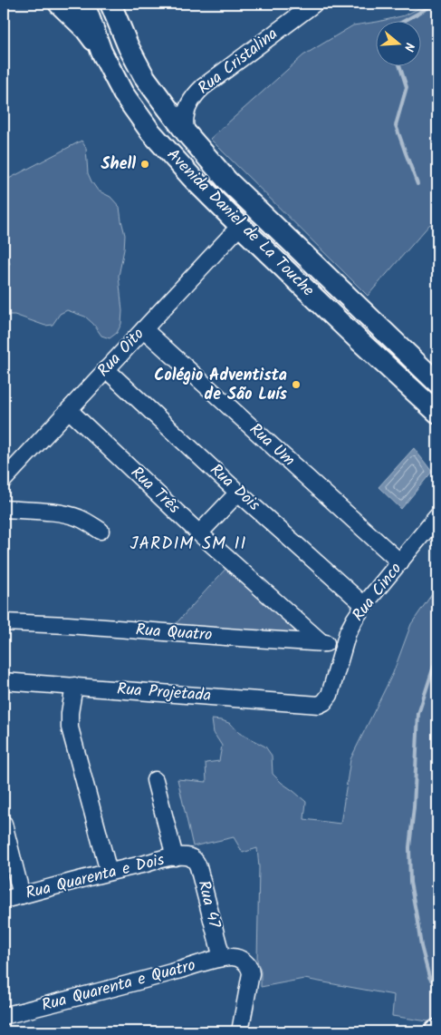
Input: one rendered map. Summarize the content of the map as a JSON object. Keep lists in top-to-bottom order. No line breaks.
{"streets":{"main road":["Avenida Daniel de La Touche"],"street":["Rua Cristalina","Rua Oito","Rua Um","Rua Dois","Rua Três","Rua Cinco","Rua Quatro","Rua Projetada","Rua Quarenta e Dois","Rua 47","Rua Quarenta e Quatro"]},"crossings":[["Rua Cristalina","Avenida Daniel de La Touche"],["Avenida Daniel de La Touche","Rua Oito"],["Rua Oito","Rua Um"],["Rua Oito","Rua Dois"],["Rua Oito","Rua Três"],["Rua Um","Rua Cinco"],["Rua Dois","Rua Cinco"],["Rua Três","Rua Quatro"],["Rua Cinco","Rua Quatro"],["Rua Cinco","Rua Projetada"],["Rua Quarenta e Dois","Rua 47"],["Rua 47","Rua Quarenta e Quatro"]],"districts":["JARDIM SM II"],"places":["Shell","Colégio Adventista de São Luís"],"north":"right"}
